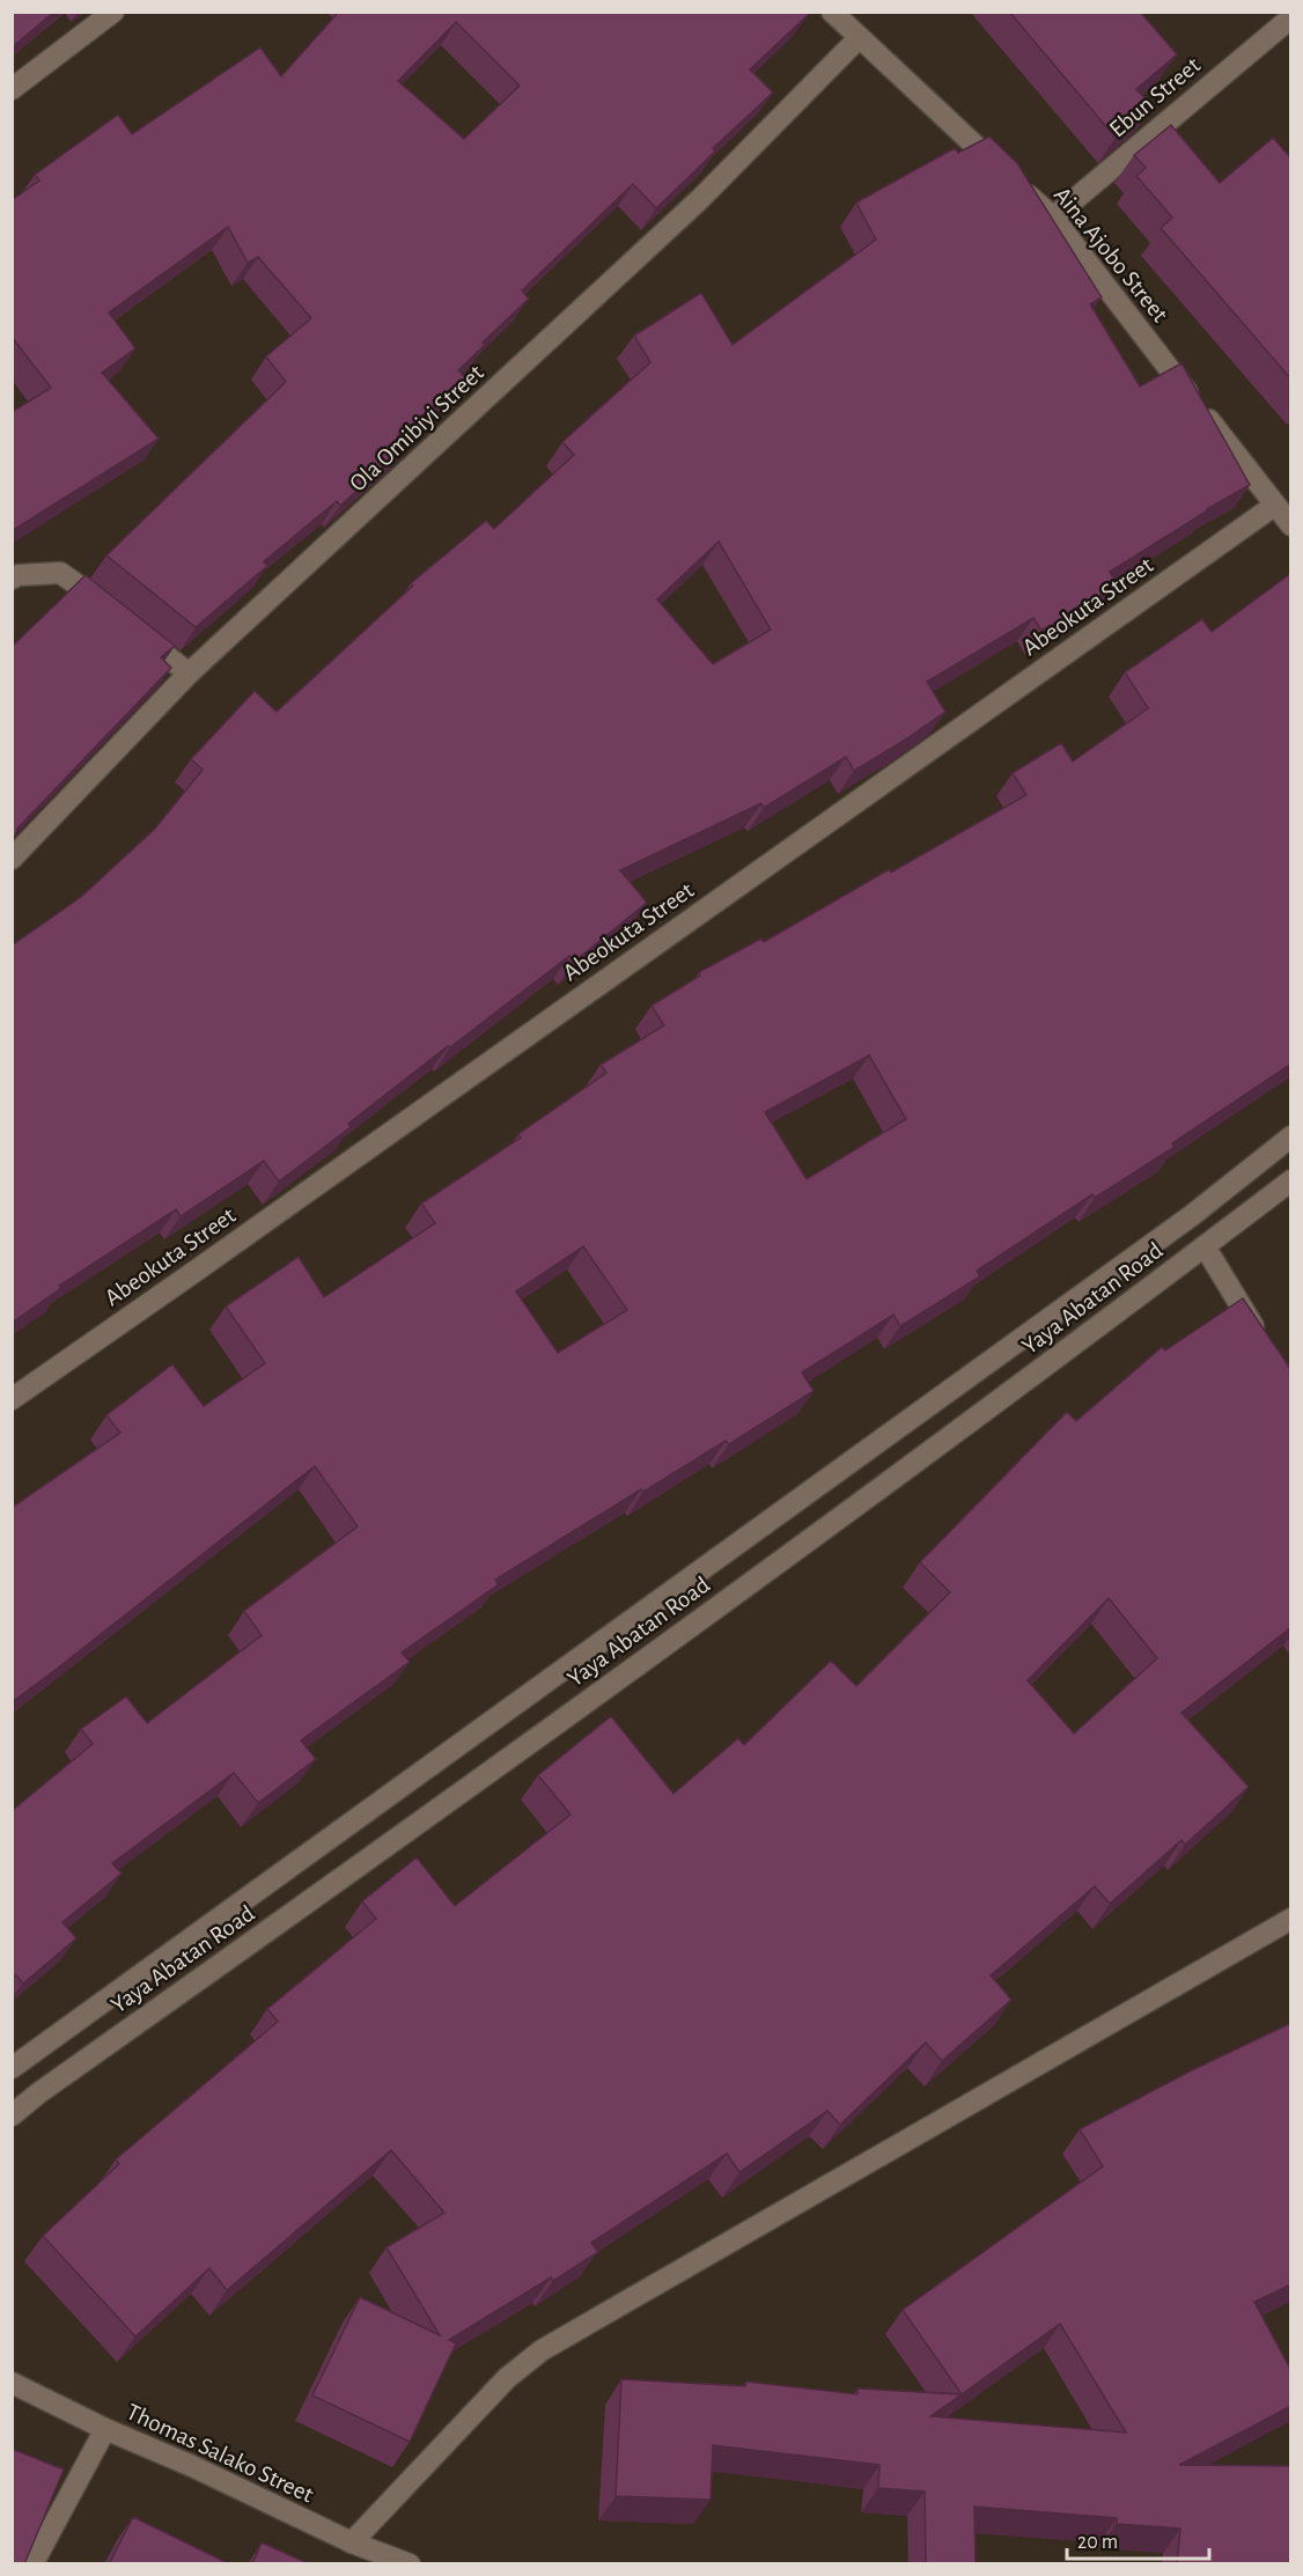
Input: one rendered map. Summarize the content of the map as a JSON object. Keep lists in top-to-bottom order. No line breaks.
{"streets":{"street":["Ebun Street","Aina Ajobo Street","Ola Omibiyi Street","Abeokuta Street","Yaya Abatan Road","Thomas Salako Street"]},"crossings":[["Ebun Street","Aina Ajobo Street"],["Aina Ajobo Street","Ola Omibiyi Street"],["Aina Ajobo Street","Abeokuta Street"]],"scale_bar":"20 m"}
